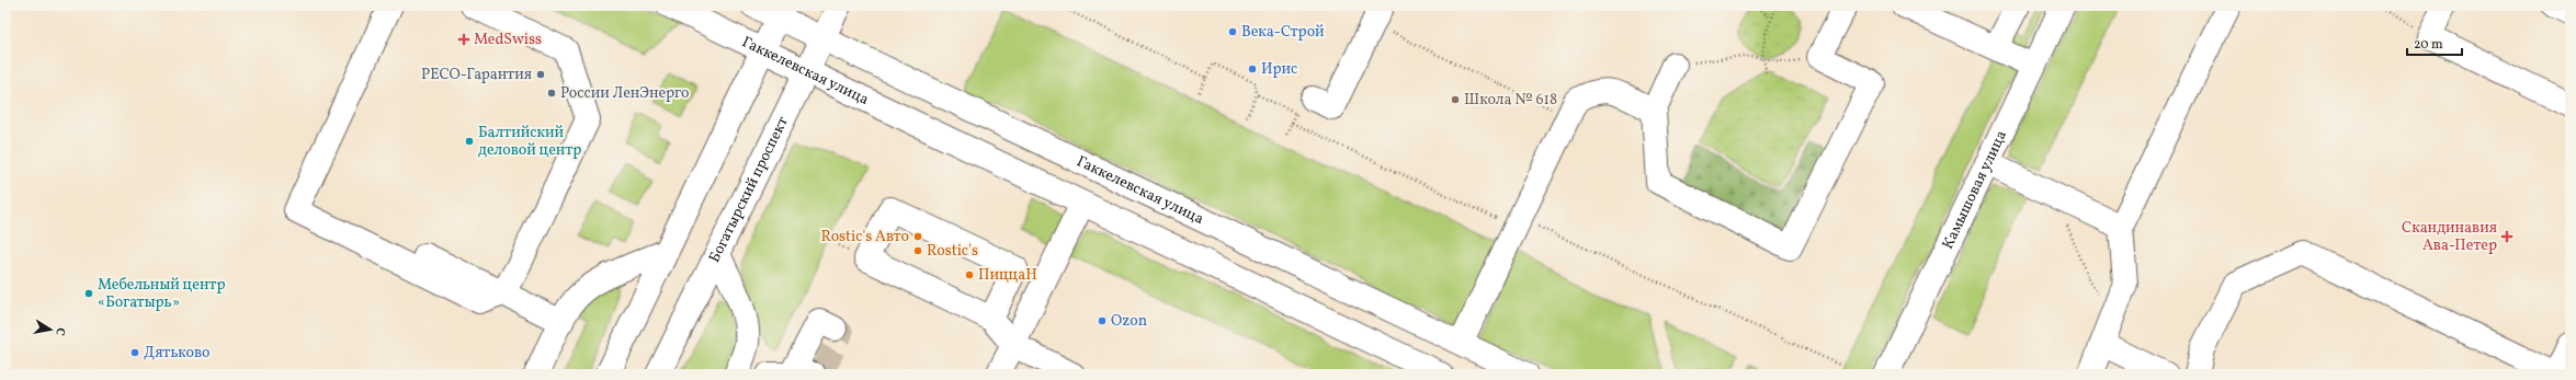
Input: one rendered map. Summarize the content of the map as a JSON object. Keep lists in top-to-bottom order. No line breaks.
{"streets":{"main road":["Гаккелевская улица","Богатырский проспект","Камышовая улица"]},"crossings":[["Гаккелевская улица","Богатырский проспект"]],"places":{"other":["Века-Строй","Ирис","РЕСО-Гарантия","России ЛенЭнерго","Школа № 618","Балтийский деловой центр","Rostic's Авто","Rostic's","ПиццаН","Мебельный центр «Богатырь»","Ozon","Дятьково"],"health":["MedSwiss","Скандинавия Ава-Петер"]},"scale_bar":"20 m","north":"right"}
